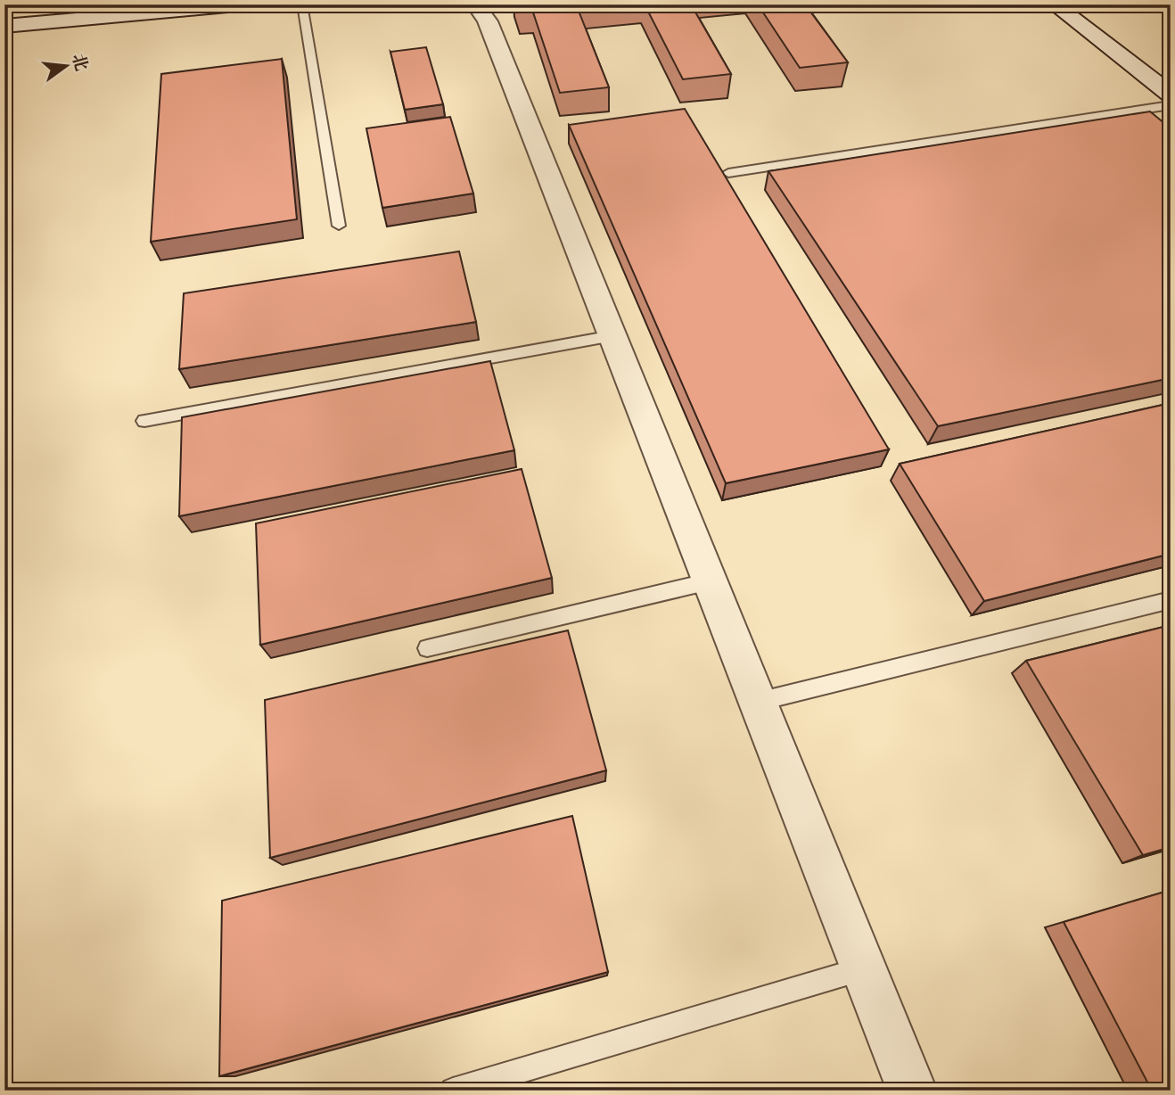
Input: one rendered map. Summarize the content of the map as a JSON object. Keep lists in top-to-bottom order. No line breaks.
{"north":"right"}
